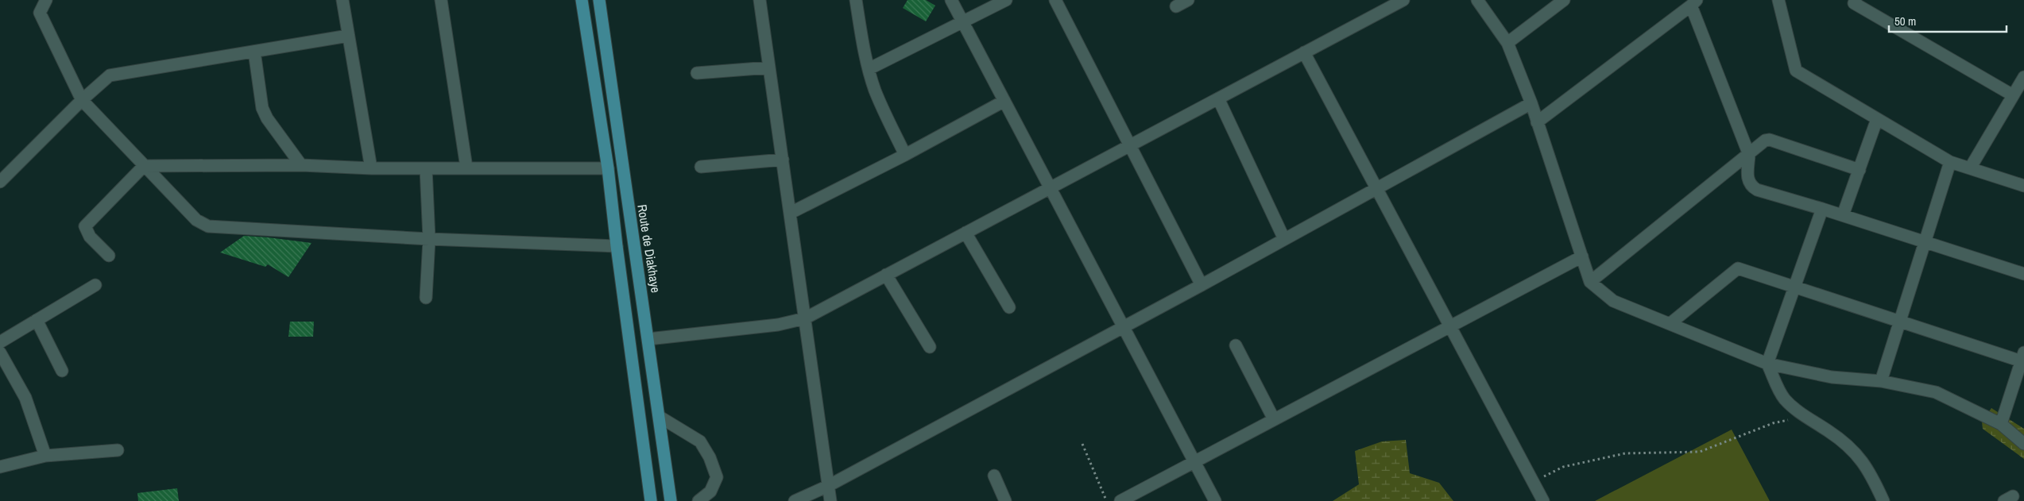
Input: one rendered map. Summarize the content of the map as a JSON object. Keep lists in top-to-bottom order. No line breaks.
{"streets":{"main road":["Route de Diakhaye"]},"scale_bar":"50 m"}
